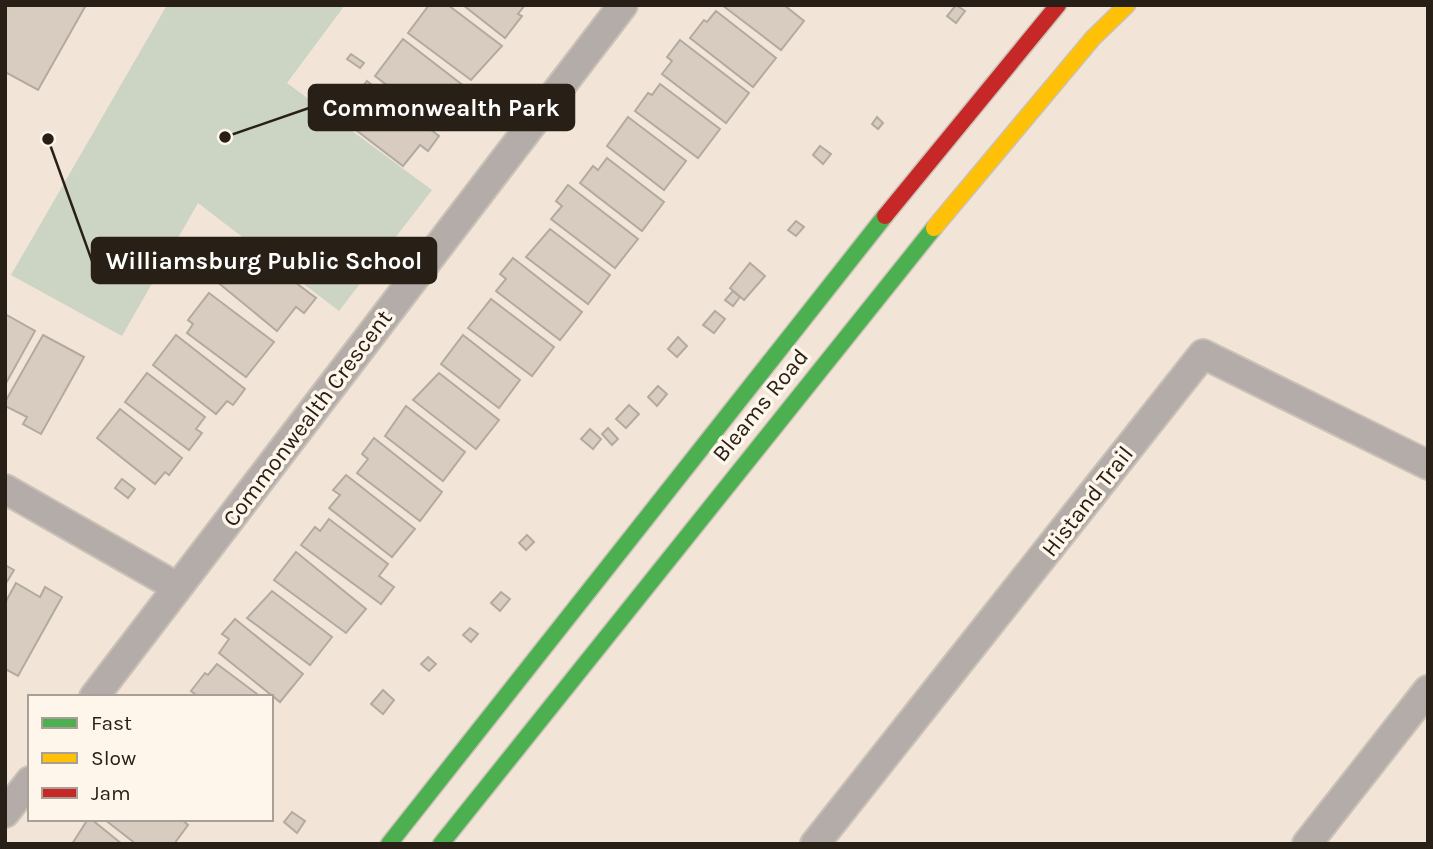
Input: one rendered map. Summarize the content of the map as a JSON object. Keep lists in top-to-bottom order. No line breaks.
{"streets":{"main road":["Bleams Road"],"street":["Commonwealth Crescent","Histand Trail"]},"places":["Commonwealth Park","Williamsburg Public School"],"legend":["Fast","Slow","Jam"]}
